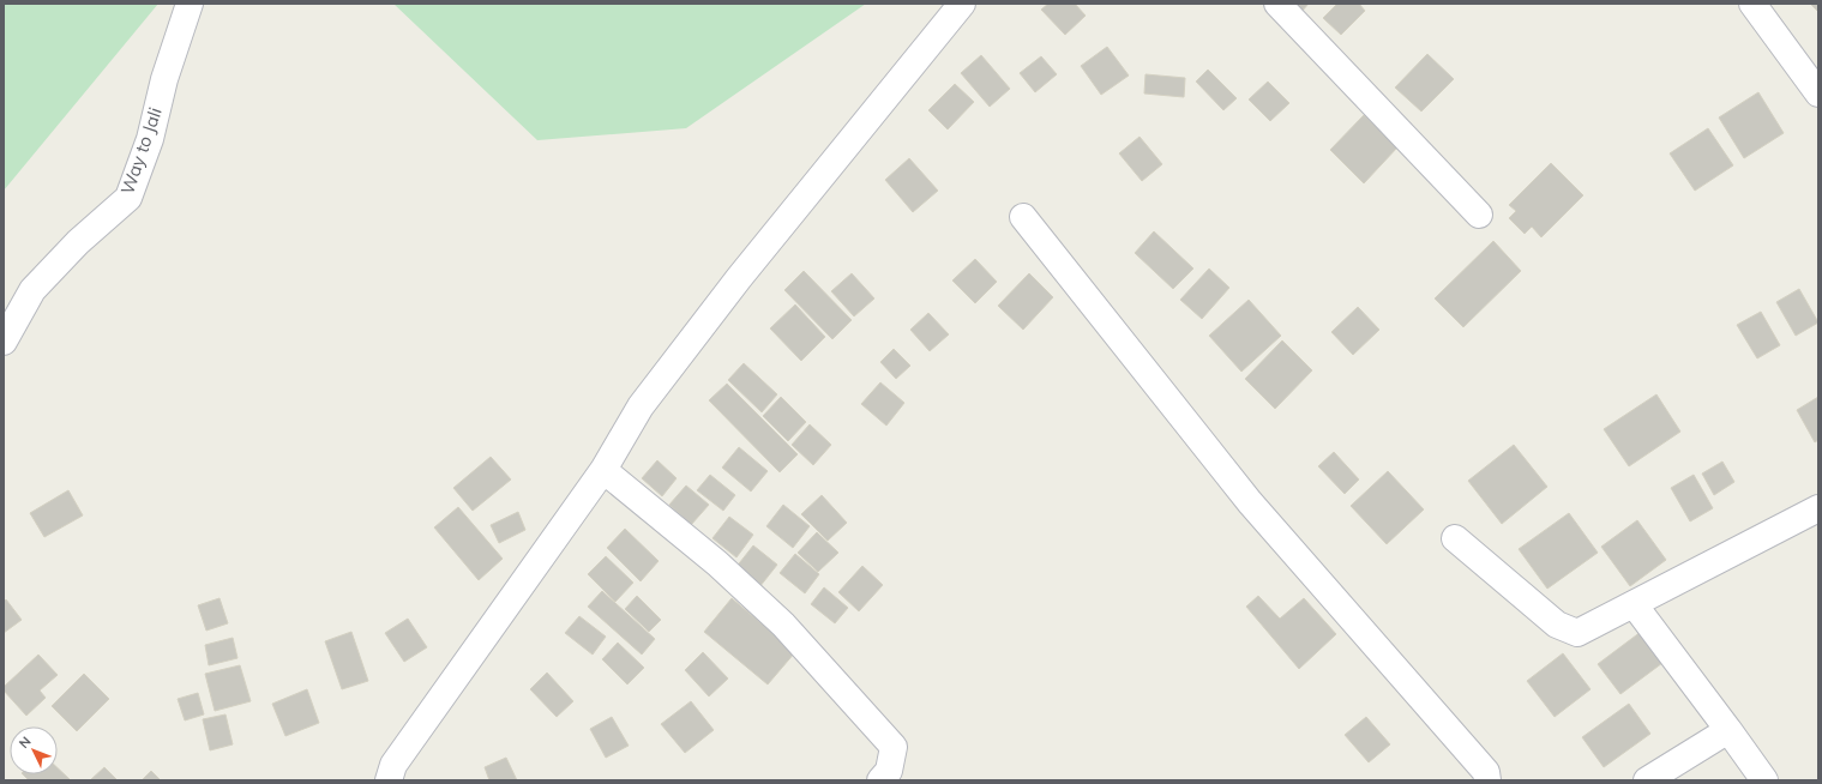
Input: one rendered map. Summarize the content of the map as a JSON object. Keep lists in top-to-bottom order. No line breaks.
{"streets":{"street":["Way to Jali"]},"north":"top left"}
